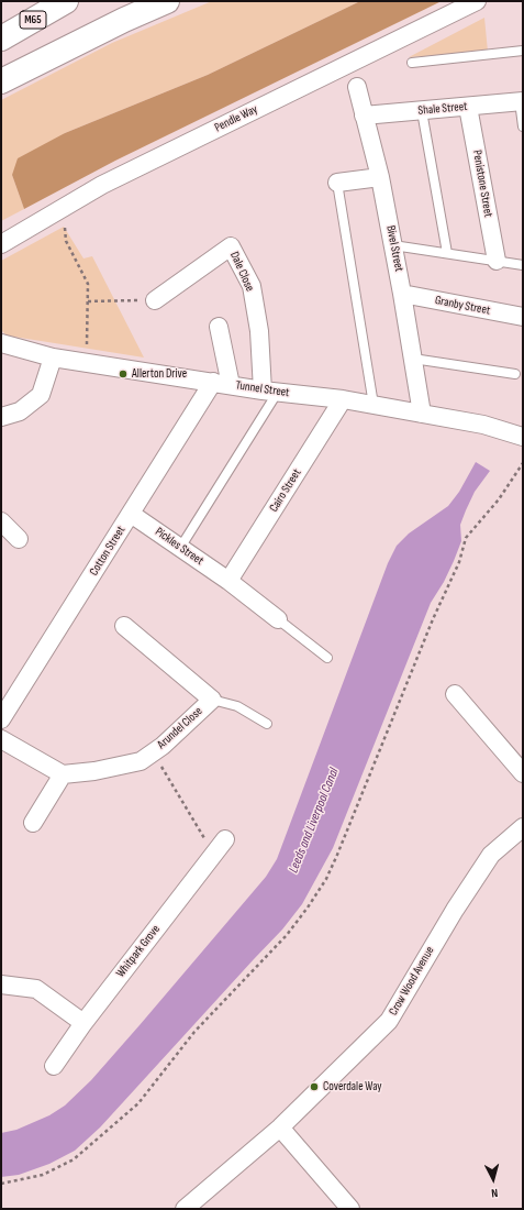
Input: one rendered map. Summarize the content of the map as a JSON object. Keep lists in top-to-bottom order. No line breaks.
{"streets":{"highway":["M65"],"street":["Shale Street","Pendle Way","Penistone Street","Bivel Street","Dale Close","Granby Street","Tunnel Street","Cairo Street","Pickles Street","Cotton Street","Arundel Close","Whitpark Grove","Crow Wood Avenue"]},"crossings":[["Shale Street","Penistone Street"],["Shale Street","Bivel Street"],["Bivel Street","Granby Street"],["Bivel Street","Tunnel Street"],["Dale Close","Tunnel Street"],["Tunnel Street","Cairo Street"],["Tunnel Street","Cotton Street"],["Cairo Street","Pickles Street"],["Pickles Street","Cotton Street"]],"water":["Leeds and Liverpool Canal"],"places":["Allerton Drive","Coverdale Way"],"north":"bottom"}
